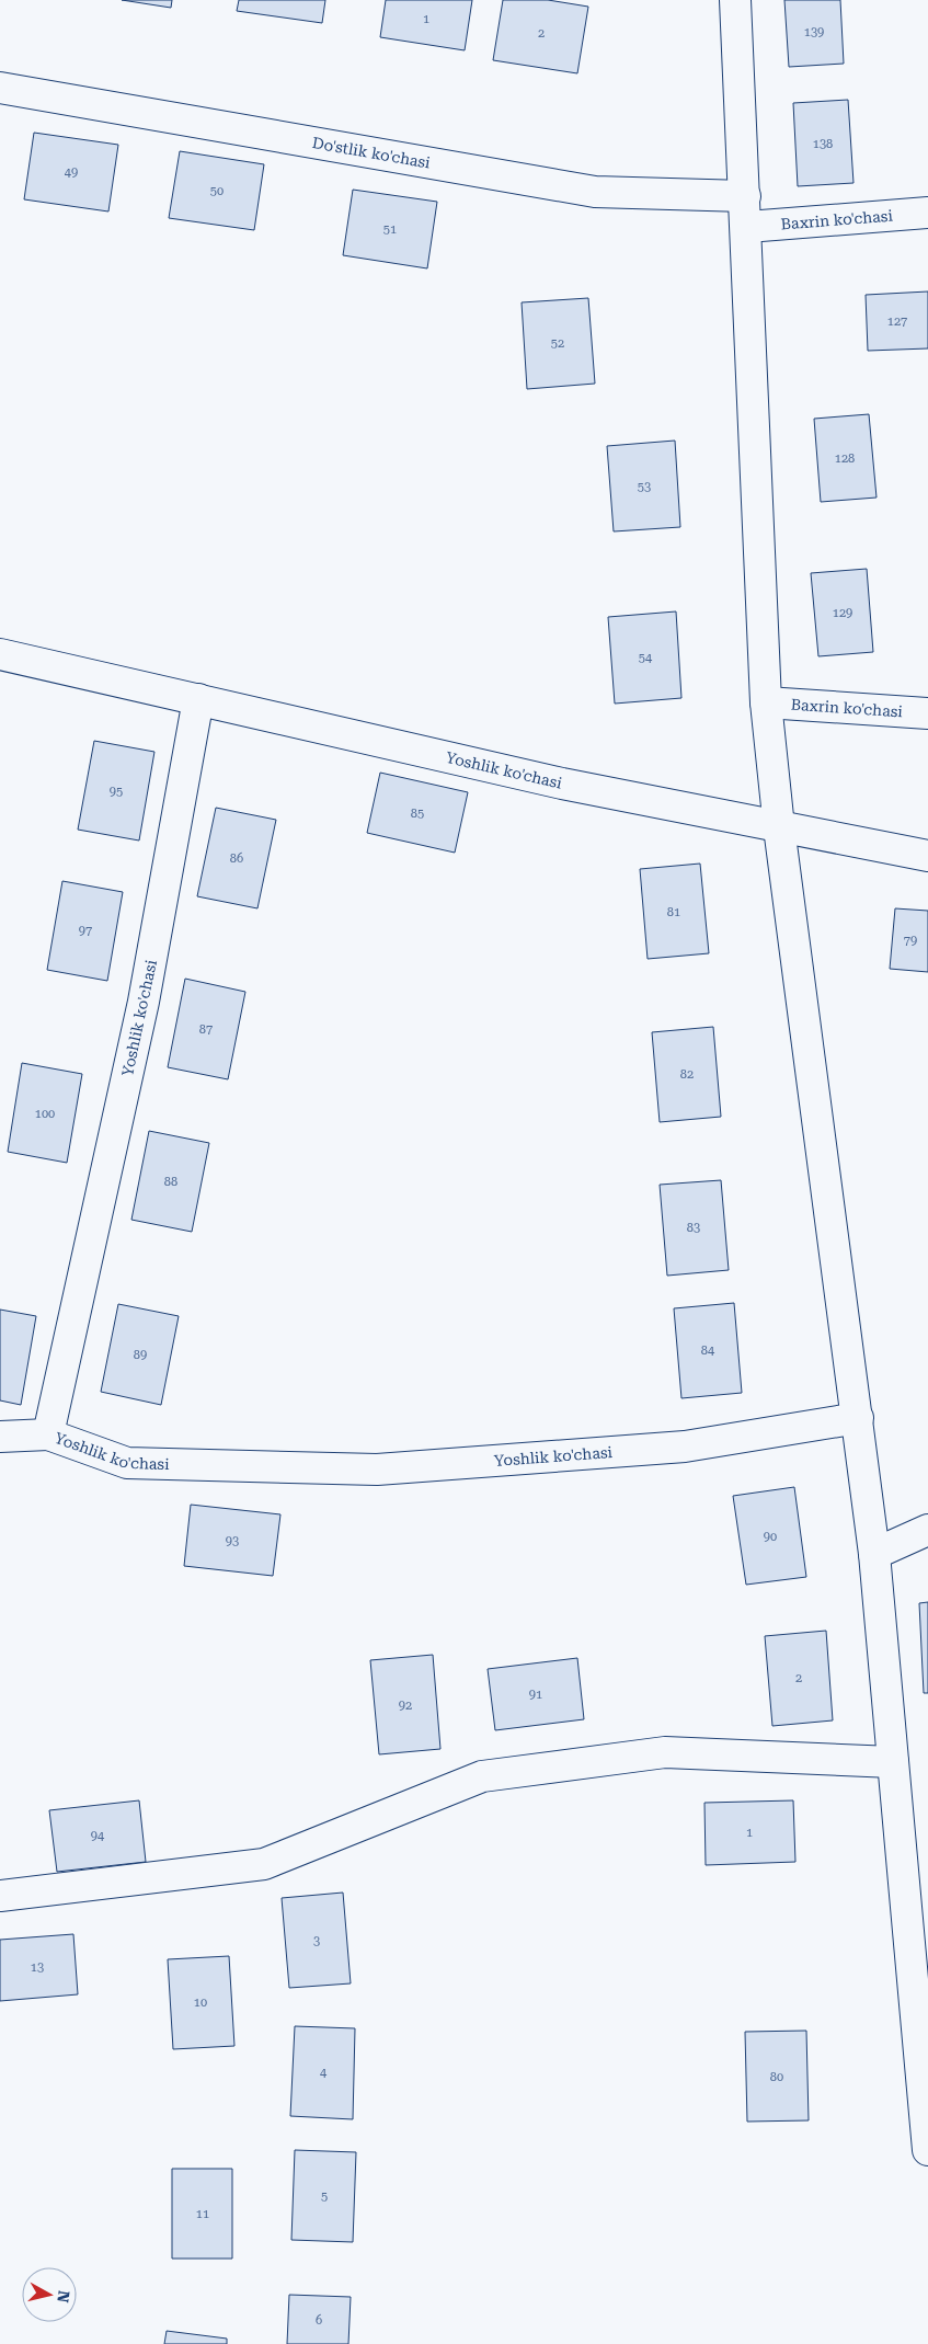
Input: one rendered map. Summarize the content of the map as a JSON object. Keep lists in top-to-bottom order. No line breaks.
{"streets":{"street":["Do'stlik ko'chasi","Baxrin ko'chasi","Yoshlik ko'chasi"]},"house_numbers":["1","139","2","138","49","50","51","127","52","128","53","129","54","95","85","86","81","97","79","87","82","100","88","83","84","89","90","93","2","91","92","1","94","3","13","10","4","80","5","11","6"],"north":"right"}
